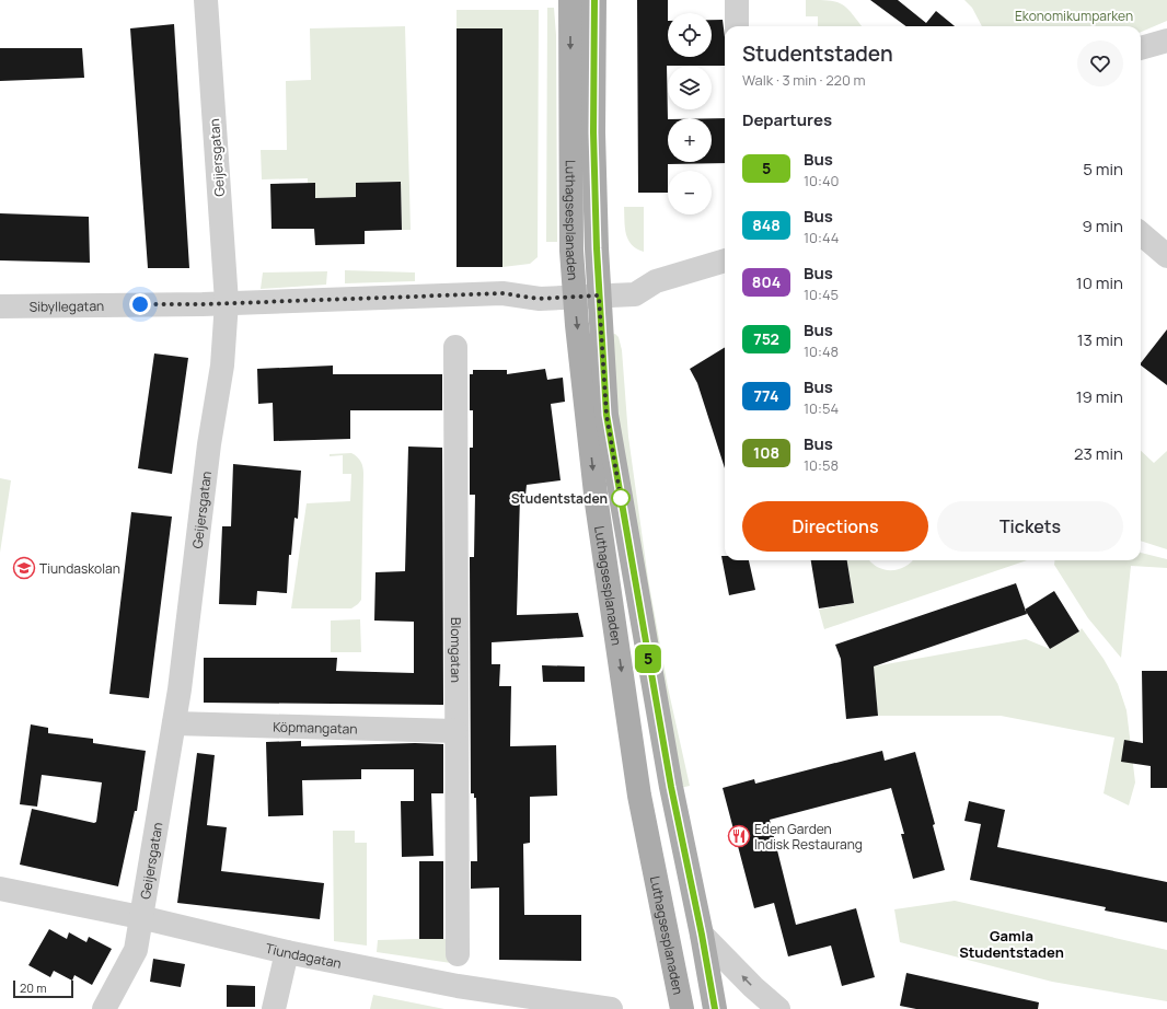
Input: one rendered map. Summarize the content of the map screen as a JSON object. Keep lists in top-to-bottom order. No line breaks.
{"streets":{"main road":["Luthagsesplanaden"],"street":["Geijersgatan","Sibyllegatan","Blomgatan","Köpmangatan","Tiundagatan"]},"crossings":[["Geijersgatan","Sibyllegatan"],["Geijersgatan","Köpmangatan"],["Geijersgatan","Tiundagatan"],["Luthagsesplanaden","Sibyllegatan"],["Blomgatan","Köpmangatan"]],"districts":["Gamla Studentstaden"],"parks":["Ekonomikumparken"],"places":{"other":["Studentstaden"],"school or university":["Tiundaskolan"],"restaurant":["Eden Garden Indisk Restaurang"]},"lines":["bus line 5"],"scale_bar":"20 m","page":{"on_map":"5","map_buttons":["+","−"],"heading":[["Studentstaden","Walk · 3 min · 220 m"],"Departures"],"list":[{"mark":"5","name":"Bus","note":"10:40","value":"5 min"},{"mark":"848","name":"Bus","note":"10:44","value":"9 min"},{"mark":"804","name":"Bus","note":"10:45","value":"10 min"},{"mark":"752","name":"Bus","note":"10:48","value":"13 min"},{"mark":"774","name":"Bus","note":"10:54","value":"19 min"},{"mark":"108","name":"Bus","note":"10:58","value":"23 min"}],"buttons":["Directions","Tickets"],"scale":"20 m"}}
